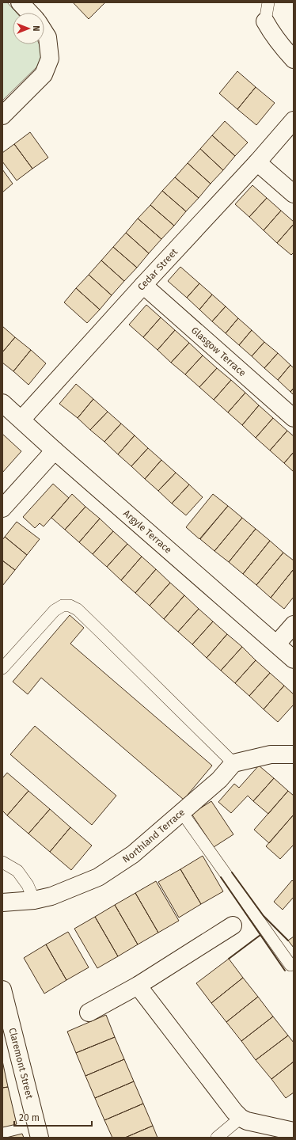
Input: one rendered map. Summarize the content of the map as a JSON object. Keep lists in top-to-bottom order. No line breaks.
{"streets":{"street":["Cedar Street","Glasgow Terrace","Argyle Terrace","Northland Terrace","Claremont Street"]},"crossings":[["Cedar Street","Glasgow Terrace"],["Cedar Street","Argyle Terrace"]],"scale_bar":"20 m","north":"right"}
